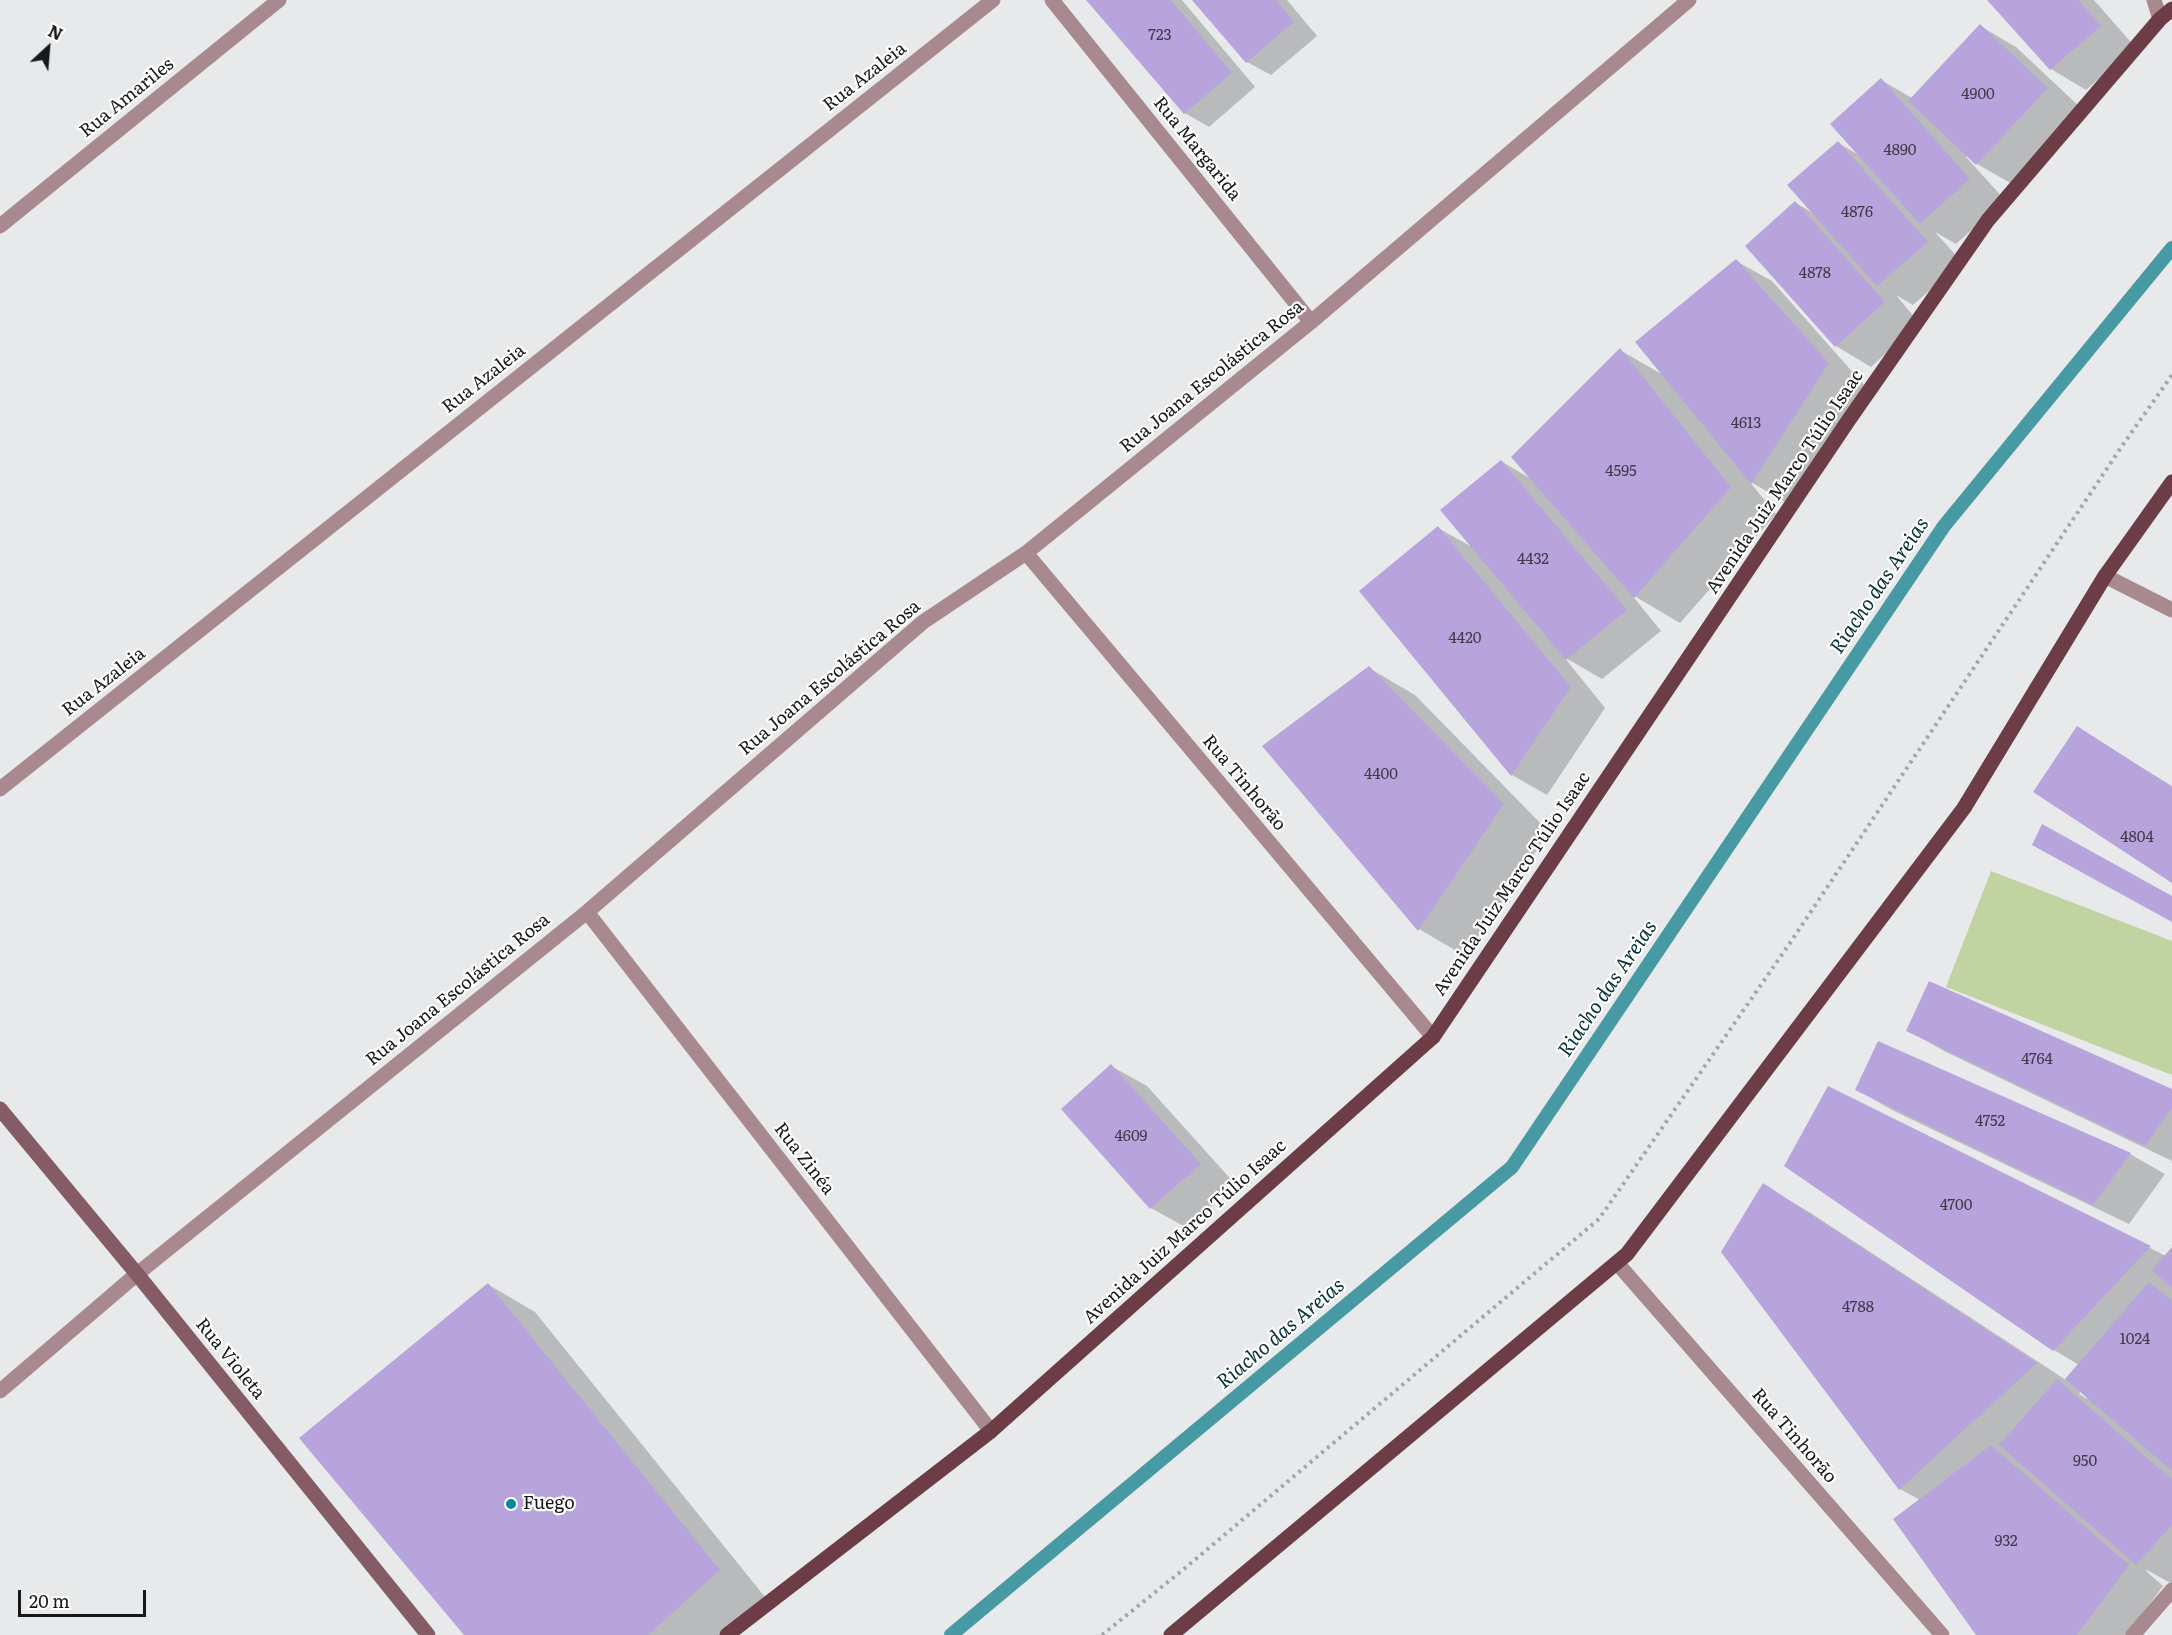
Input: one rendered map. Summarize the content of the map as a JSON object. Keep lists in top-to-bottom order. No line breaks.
{"streets":{"main road":["Avenida Juiz Marco Túlio Isaac"],"street":["Rua Azaleia","Rua Amariles","Rua Margarida","Rua Joana Escolástica Rosa","Rua Tinhorão","Rua Zinéa","Rua Violeta"]},"crossings":[["Rua Margarida","Rua Joana Escolástica Rosa"],["Rua Joana Escolástica Rosa","Rua Tinhorão"],["Rua Joana Escolástica Rosa","Rua Zinéa"],["Rua Joana Escolástica Rosa","Rua Violeta"],["Avenida Juiz Marco Túlio Isaac","Rua Tinhorão"],["Avenida Juiz Marco Túlio Isaac","Rua Zinéa"]],"water":["Riacho das Areias"],"places":["Fuego"],"house_numbers":["723","4900","4890","4876","4878","4613","4595","4432","4420","4400","4804","4764","4752","4609","4700","4788","1024","950","932"],"scale_bar":"20 m","north":"top right"}
